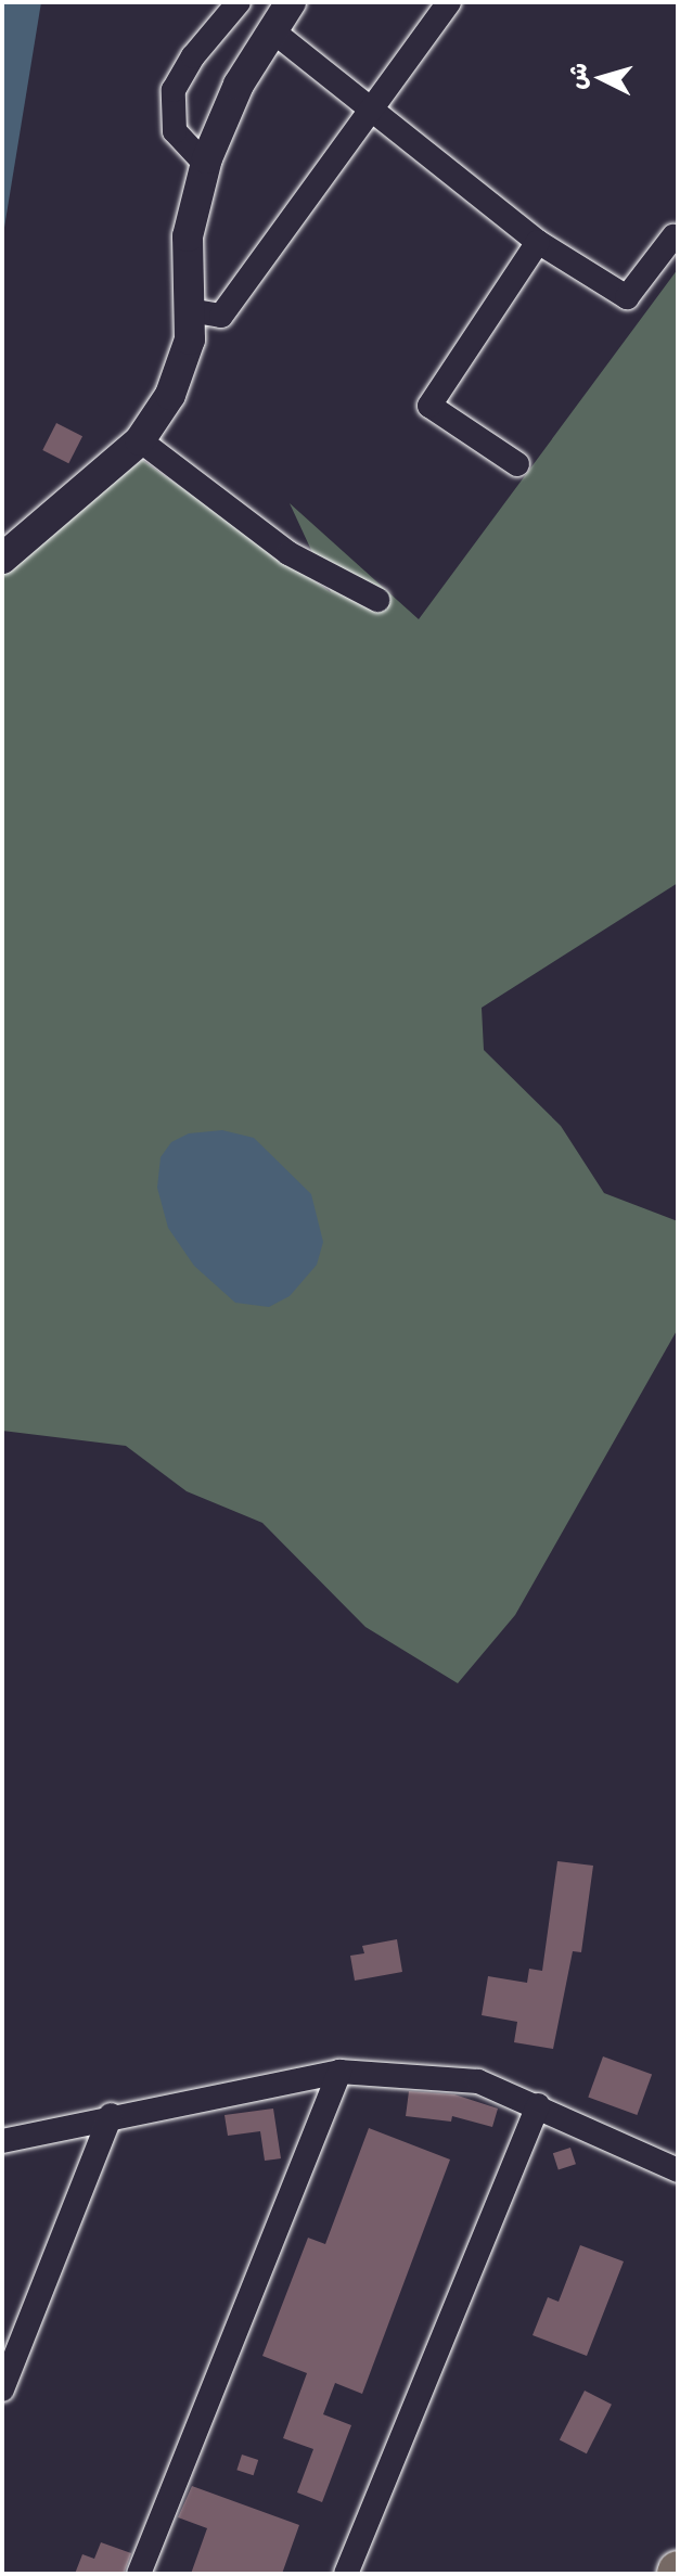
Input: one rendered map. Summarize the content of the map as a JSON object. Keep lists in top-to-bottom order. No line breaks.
{"north":"left"}
